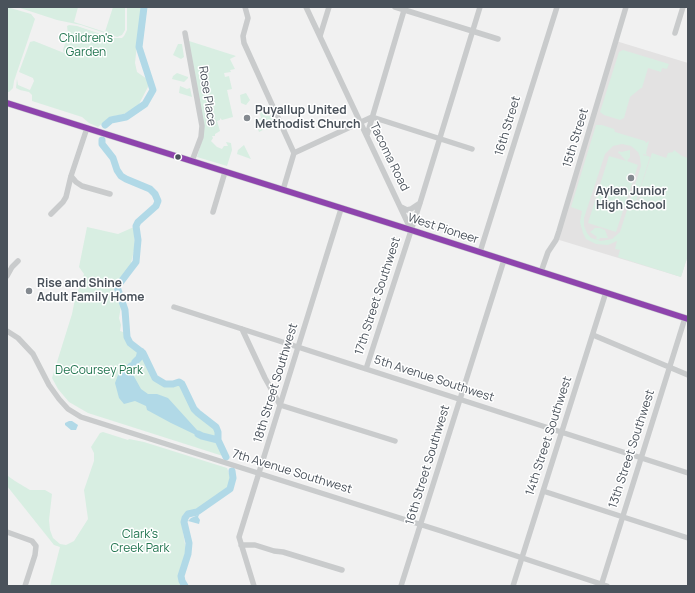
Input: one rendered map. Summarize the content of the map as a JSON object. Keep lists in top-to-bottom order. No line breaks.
{"streets":{"main road":["West Pioneer"],"street":["Rose Place","16th Street","15th Street","Tacoma Road","17th Street Southwest","5th Avenue Southwest","18th Street Southwest","14th Street Southwest","13th Street Southwest","16th Street Southwest","7th Avenue Southwest"]},"crossings":[["Rose Place","West Pioneer"],["16th Street","West Pioneer"],["15th Street","West Pioneer"],["Tacoma Road","West Pioneer"],["Tacoma Road","17th Street Southwest"],["West Pioneer","17th Street Southwest"],["West Pioneer","18th Street Southwest"],["West Pioneer","14th Street Southwest"],["West Pioneer","13th Street Southwest"],["West Pioneer","16th Street Southwest"],["17th Street Southwest","5th Avenue Southwest"],["5th Avenue Southwest","18th Street Southwest"],["5th Avenue Southwest","14th Street Southwest"],["5th Avenue Southwest","13th Street Southwest"],["5th Avenue Southwest","16th Street Southwest"],["18th Street Southwest","7th Avenue Southwest"],["14th Street Southwest","7th Avenue Southwest"],["13th Street Southwest","7th Avenue Southwest"],["16th Street Southwest","7th Avenue Southwest"]],"parks":["Children's Garden","DeCoursey Park","Clark's Creek Park"],"places":["Puyallup United Methodist Church","Aylen Junior High School","Rise and Shine Adult Family Home"]}
